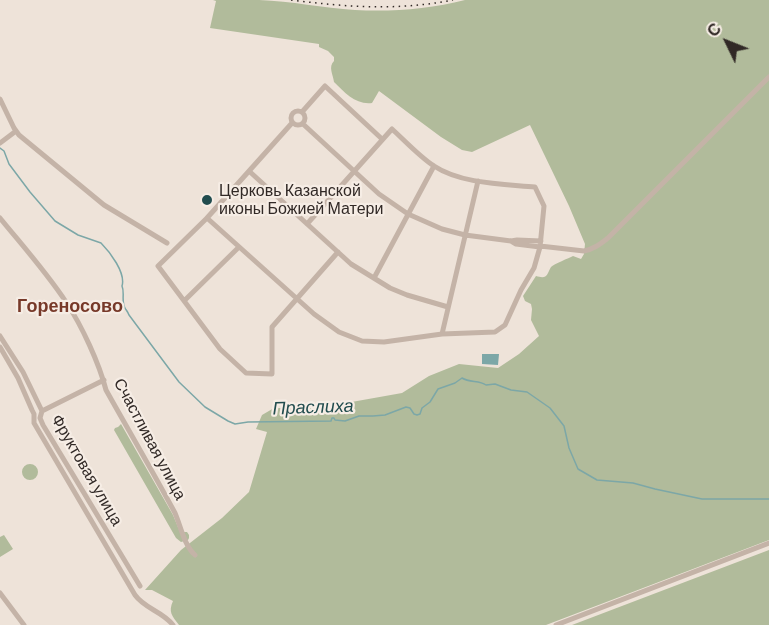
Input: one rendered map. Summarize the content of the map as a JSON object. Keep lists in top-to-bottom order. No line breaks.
{"streets":{"street":["Счастливая улица","Фруктовая улица"]},"districts":["Гореносово"],"water":["Праслиха"],"places":["Церковь Казанской иконы Божией Матери"],"north":"top left"}
